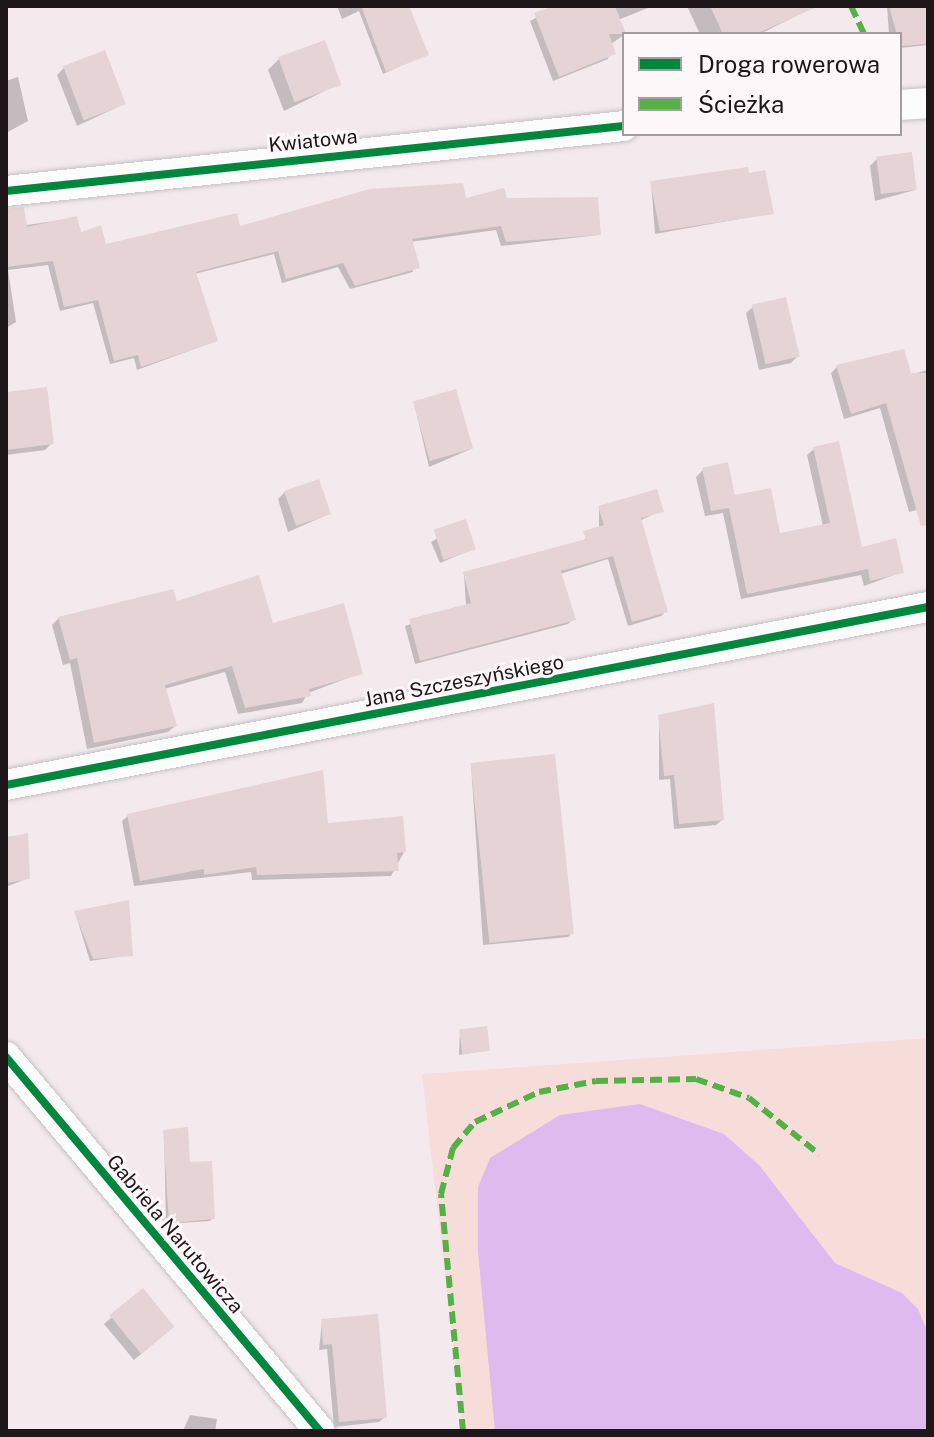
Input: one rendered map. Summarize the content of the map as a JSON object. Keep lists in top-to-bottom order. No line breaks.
{"streets":{"street":["Kwiatowa","Jana Szczeszyńskiego","Gabriela Narutowicza"]},"legend":["Droga rowerowa","Ścieżka"]}
